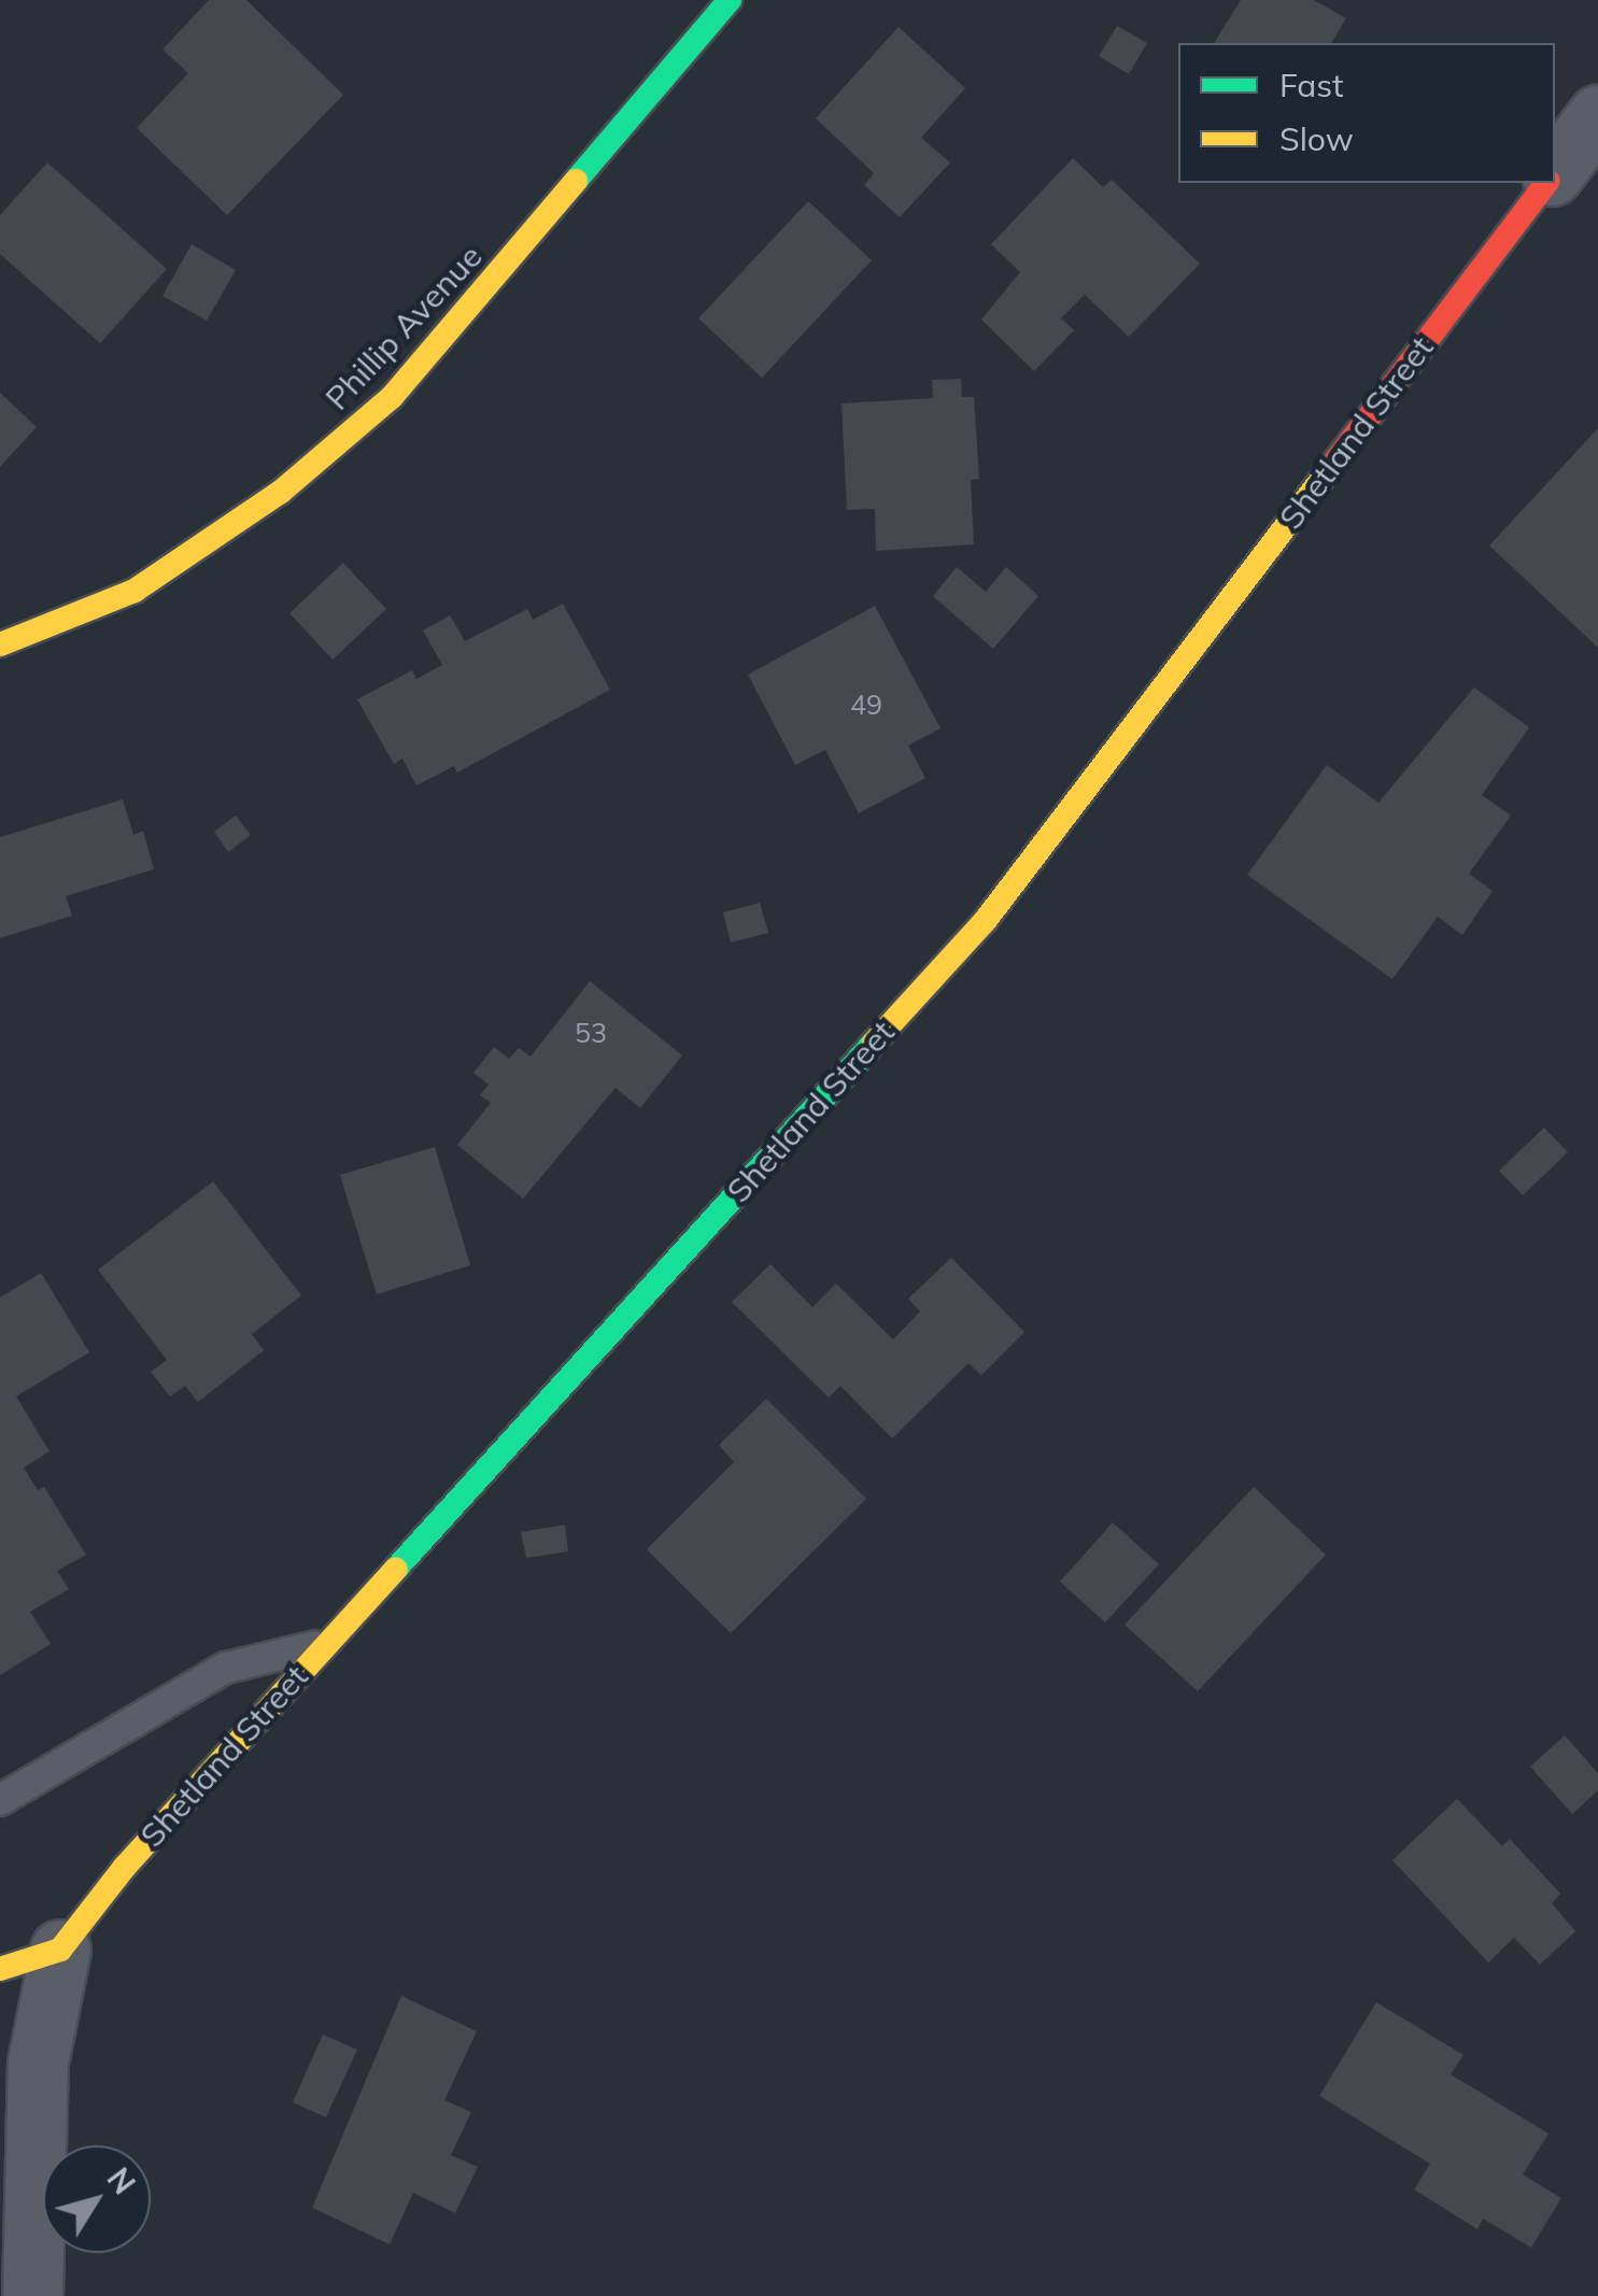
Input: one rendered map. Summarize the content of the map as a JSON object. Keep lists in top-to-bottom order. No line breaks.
{"streets":{"street":["Phillip Avenue","Shetland Street"]},"house_numbers":["49","53"],"legend":["Fast","Slow"],"north":"top right"}
